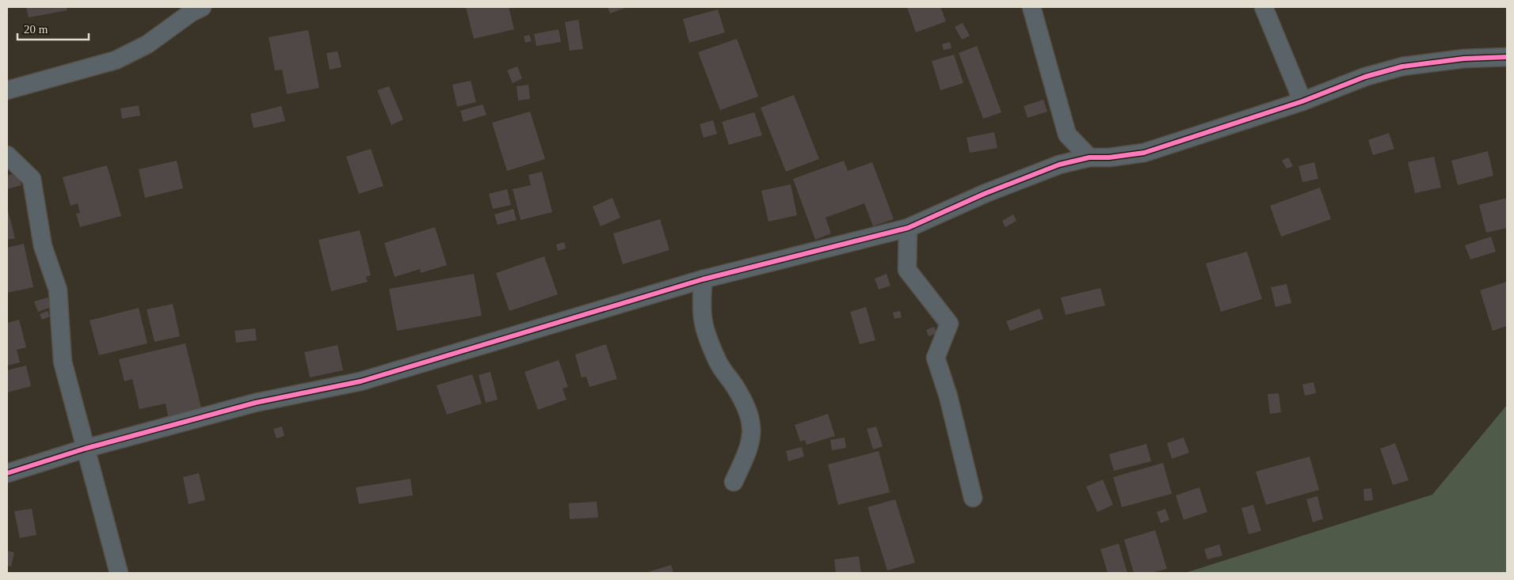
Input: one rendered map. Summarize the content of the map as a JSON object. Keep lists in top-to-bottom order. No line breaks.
{"scale_bar":"20 m"}
